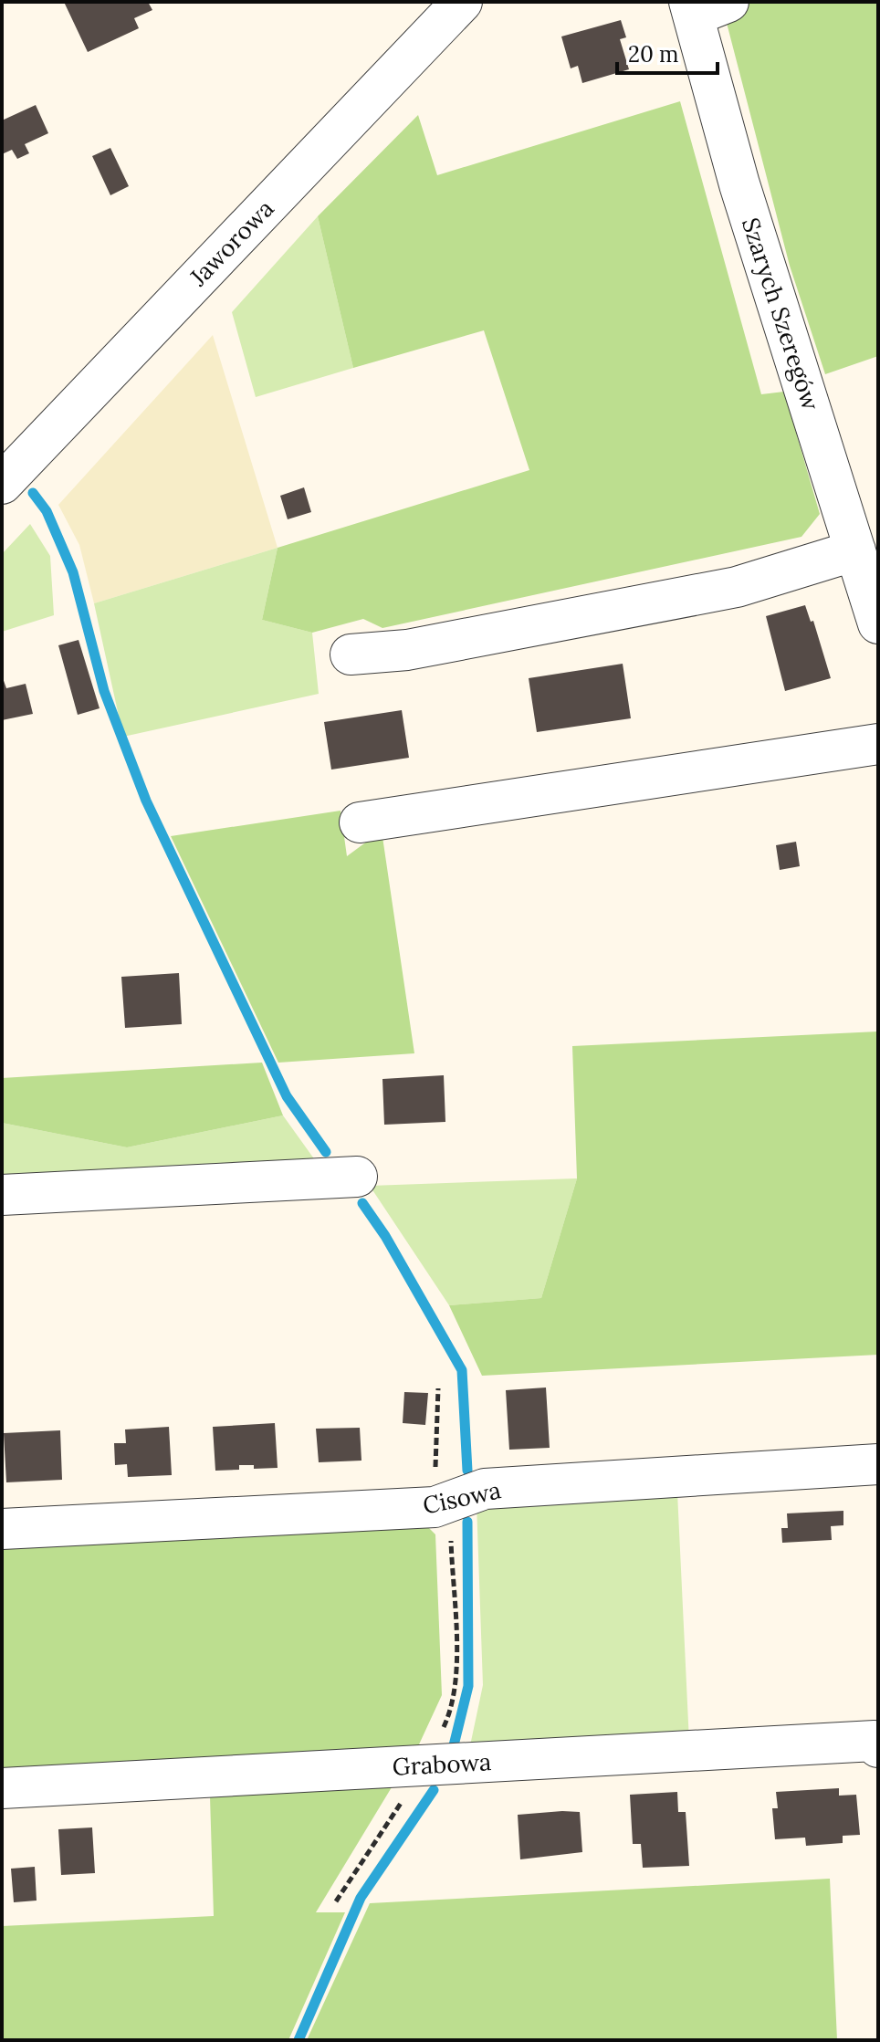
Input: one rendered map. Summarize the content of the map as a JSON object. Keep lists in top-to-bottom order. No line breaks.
{"streets":{"street":["Jaworowa","Szarych Szeregów","Cisowa","Grabowa"]},"scale_bar":"20 m"}
